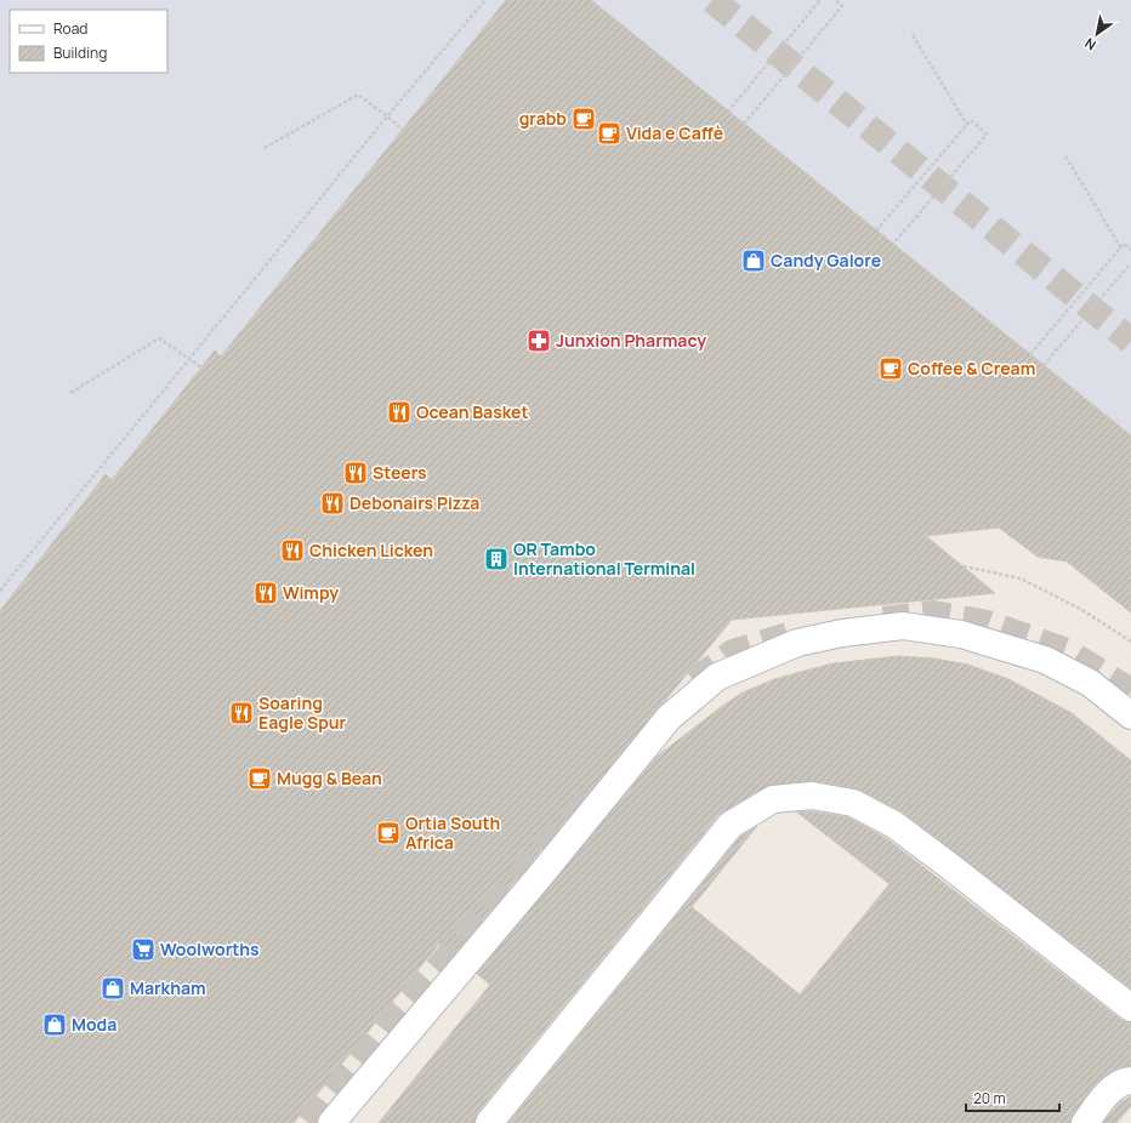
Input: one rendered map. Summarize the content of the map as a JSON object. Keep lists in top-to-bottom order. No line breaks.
{"places":{"cafe":["grabb","Vida e Caffè","Coffee & Cream","Mugg & Bean","Ortia South Africa"],"shop":["Candy Galore","Markham","Moda"],"pharmacy":["Junxion Pharmacy"],"restaurant":["Ocean Basket","Steers","Debonairs Pizza","Chicken Licken","Wimpy","Soaring Eagle Spur"],"building":["OR Tambo International Terminal"],"supermarket":["Woolworths"]},"legend":["Road","Building"],"scale_bar":"20 m","north":"bottom left"}
